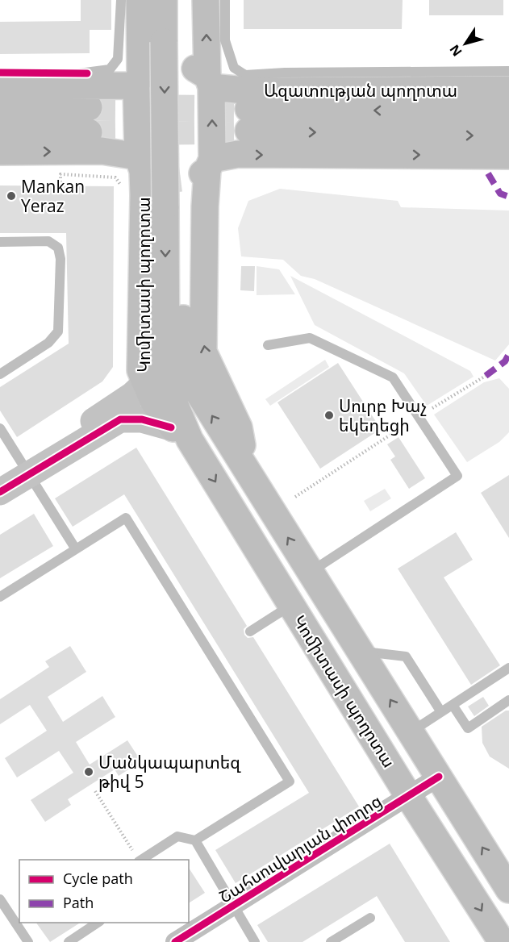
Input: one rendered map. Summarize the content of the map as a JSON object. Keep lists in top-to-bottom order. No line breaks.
{"streets":{"main road":["Ազատության պողոտա","Կոմիտասի պողոտա"],"street":["Շահսուվարյան փողոց"]},"crossings":[["Ազատության պողոտա","Կոմիտասի պողոտա"],["Կոմիտասի պողոտա","Շահսուվարյան փողոց"]],"places":["Mankan Yeraz","Սուրբ Խաչ եկեղեցի","Մանկապարտեզ թիվ 5"],"legend":["Cycle path","Path"],"north":"bottom left"}
